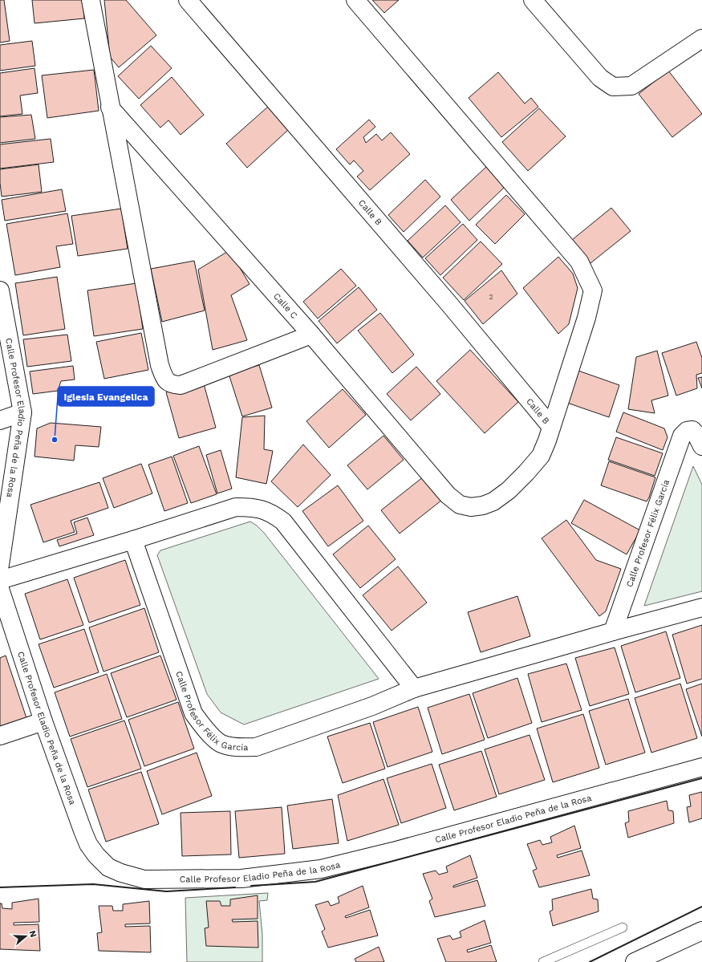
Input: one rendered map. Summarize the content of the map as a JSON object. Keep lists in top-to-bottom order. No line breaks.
{"streets":{"street":["Calle B","Calle C","Calle Profesor Eladio Peña de la Rosa","Calle Profesor Félix García"]},"crossings":[["Calle B","Calle C"]],"places":["Iglesia Evangelica"],"house_numbers":["2"],"north":"right"}
